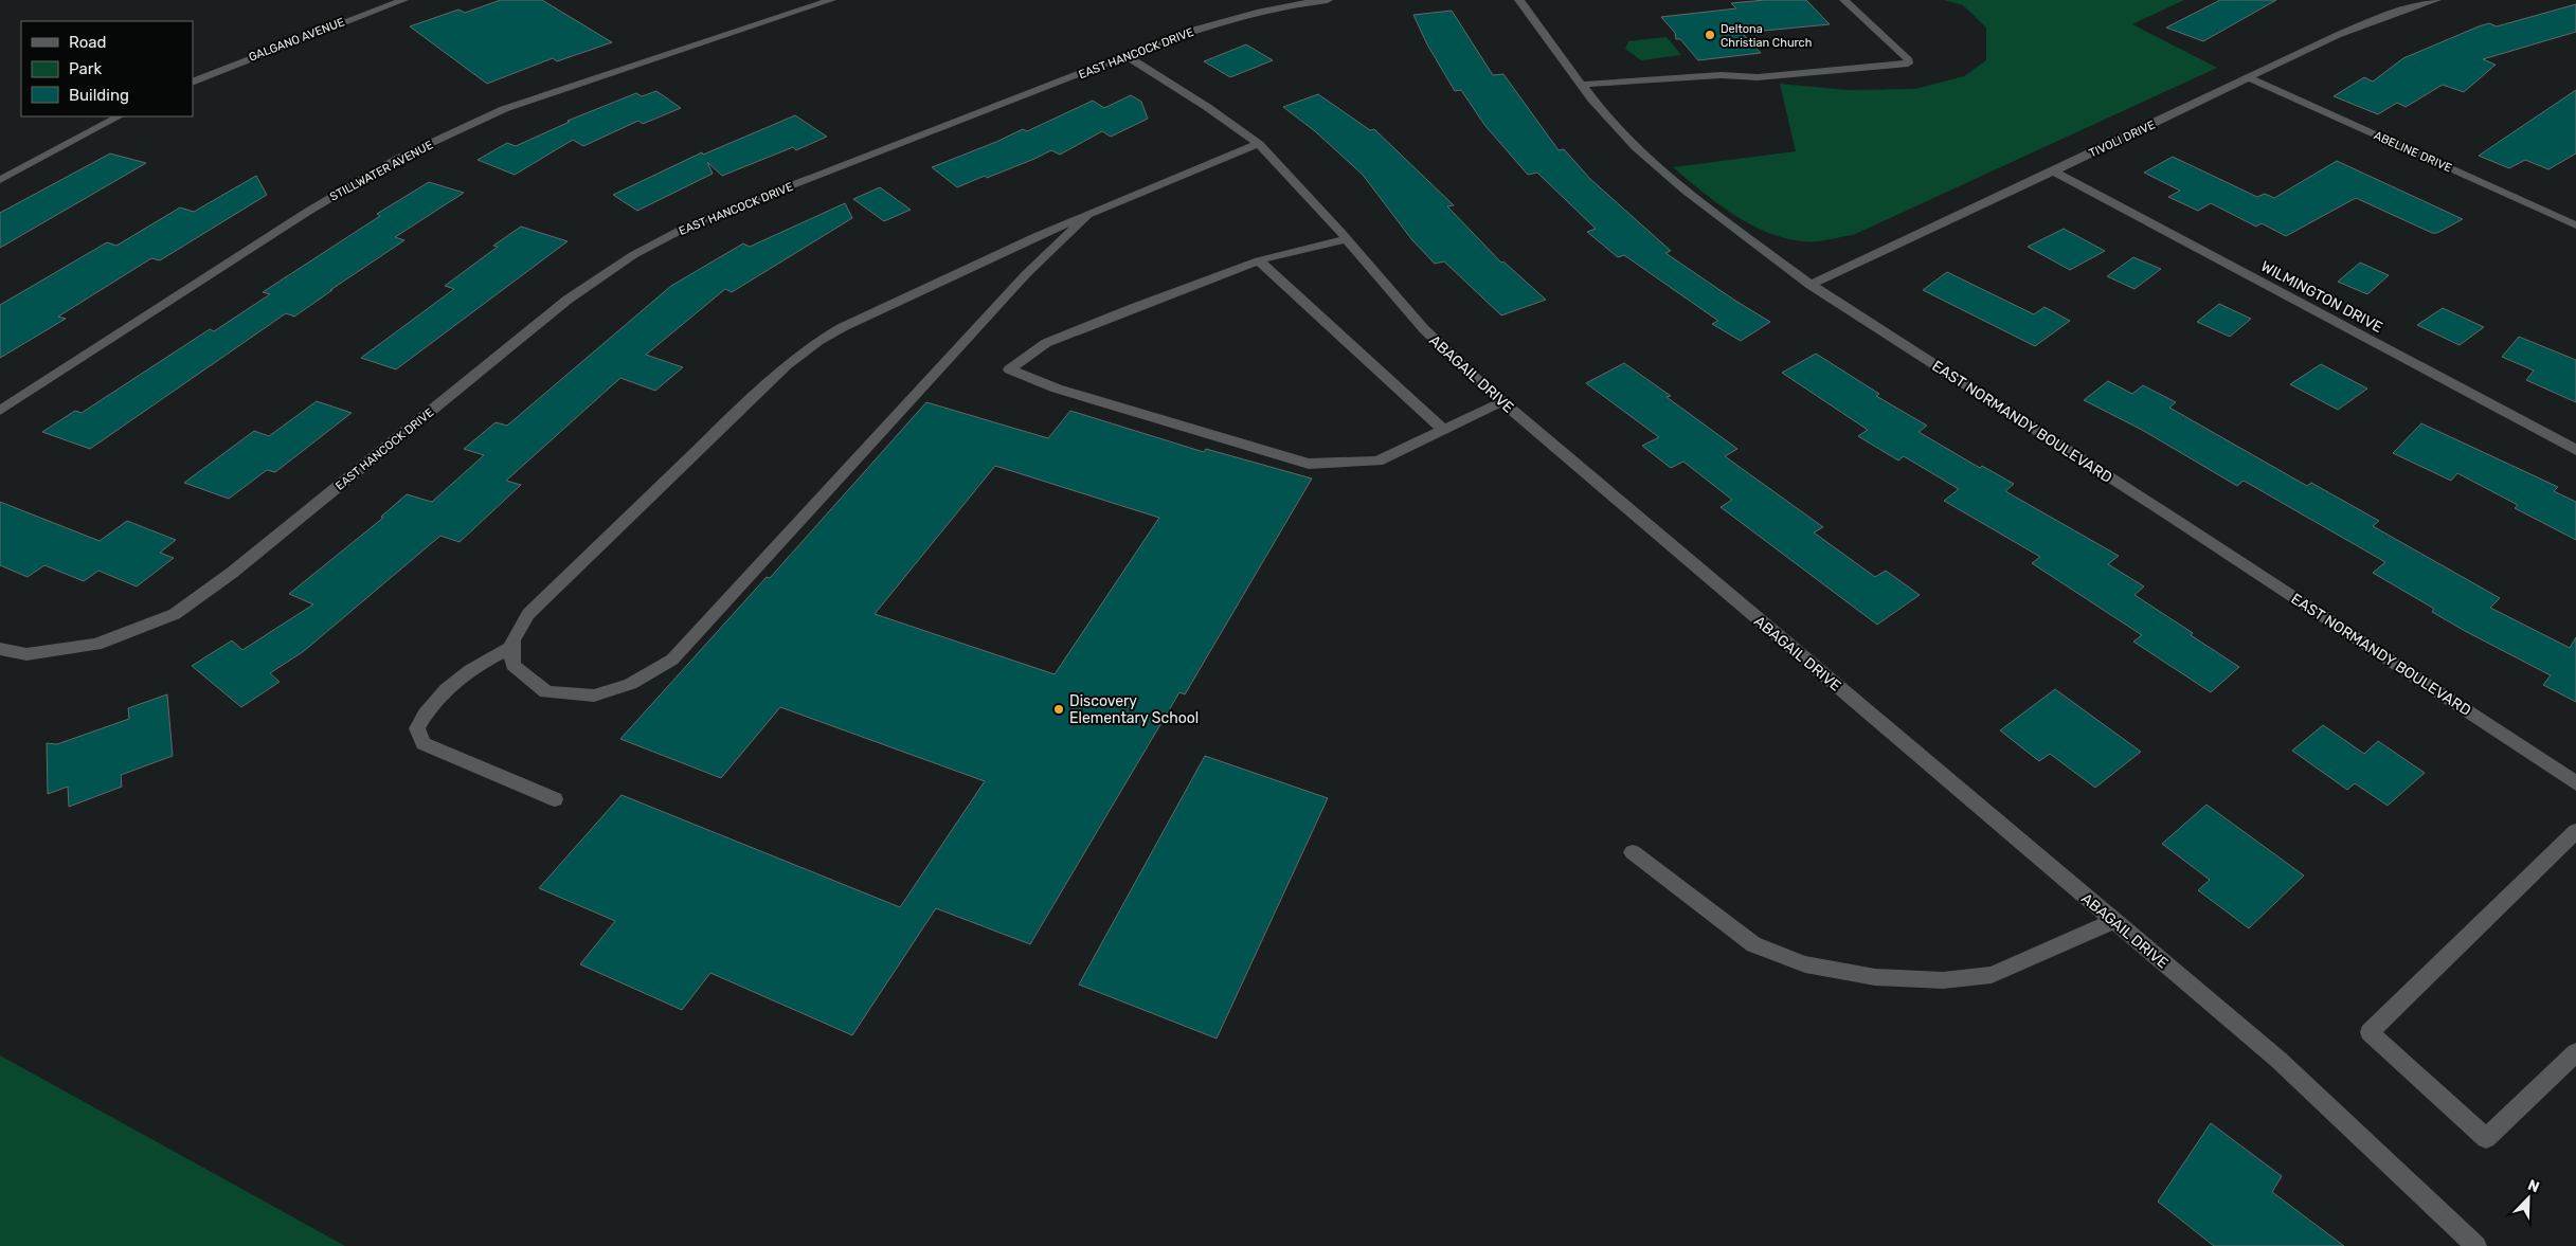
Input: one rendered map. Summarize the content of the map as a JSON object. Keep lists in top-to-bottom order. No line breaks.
{"streets":{"street":["GALGANO AVENUE","EAST HANCOCK DRIVE","TIVOLI DRIVE","ABELINE DRIVE","STILLWATER AVENUE","WILMINGTON DRIVE","ABAGAIL DRIVE","EAST NORMANDY BOULEVARD"]},"crossings":[["EAST HANCOCK DRIVE","ABAGAIL DRIVE"],["TIVOLI DRIVE","ABELINE DRIVE"],["TIVOLI DRIVE","WILMINGTON DRIVE"],["TIVOLI DRIVE","EAST NORMANDY BOULEVARD"]],"places":["Deltona Christian Church","Discovery Elementary School"],"legend":["Road","Park","Building"],"north":"top right"}
